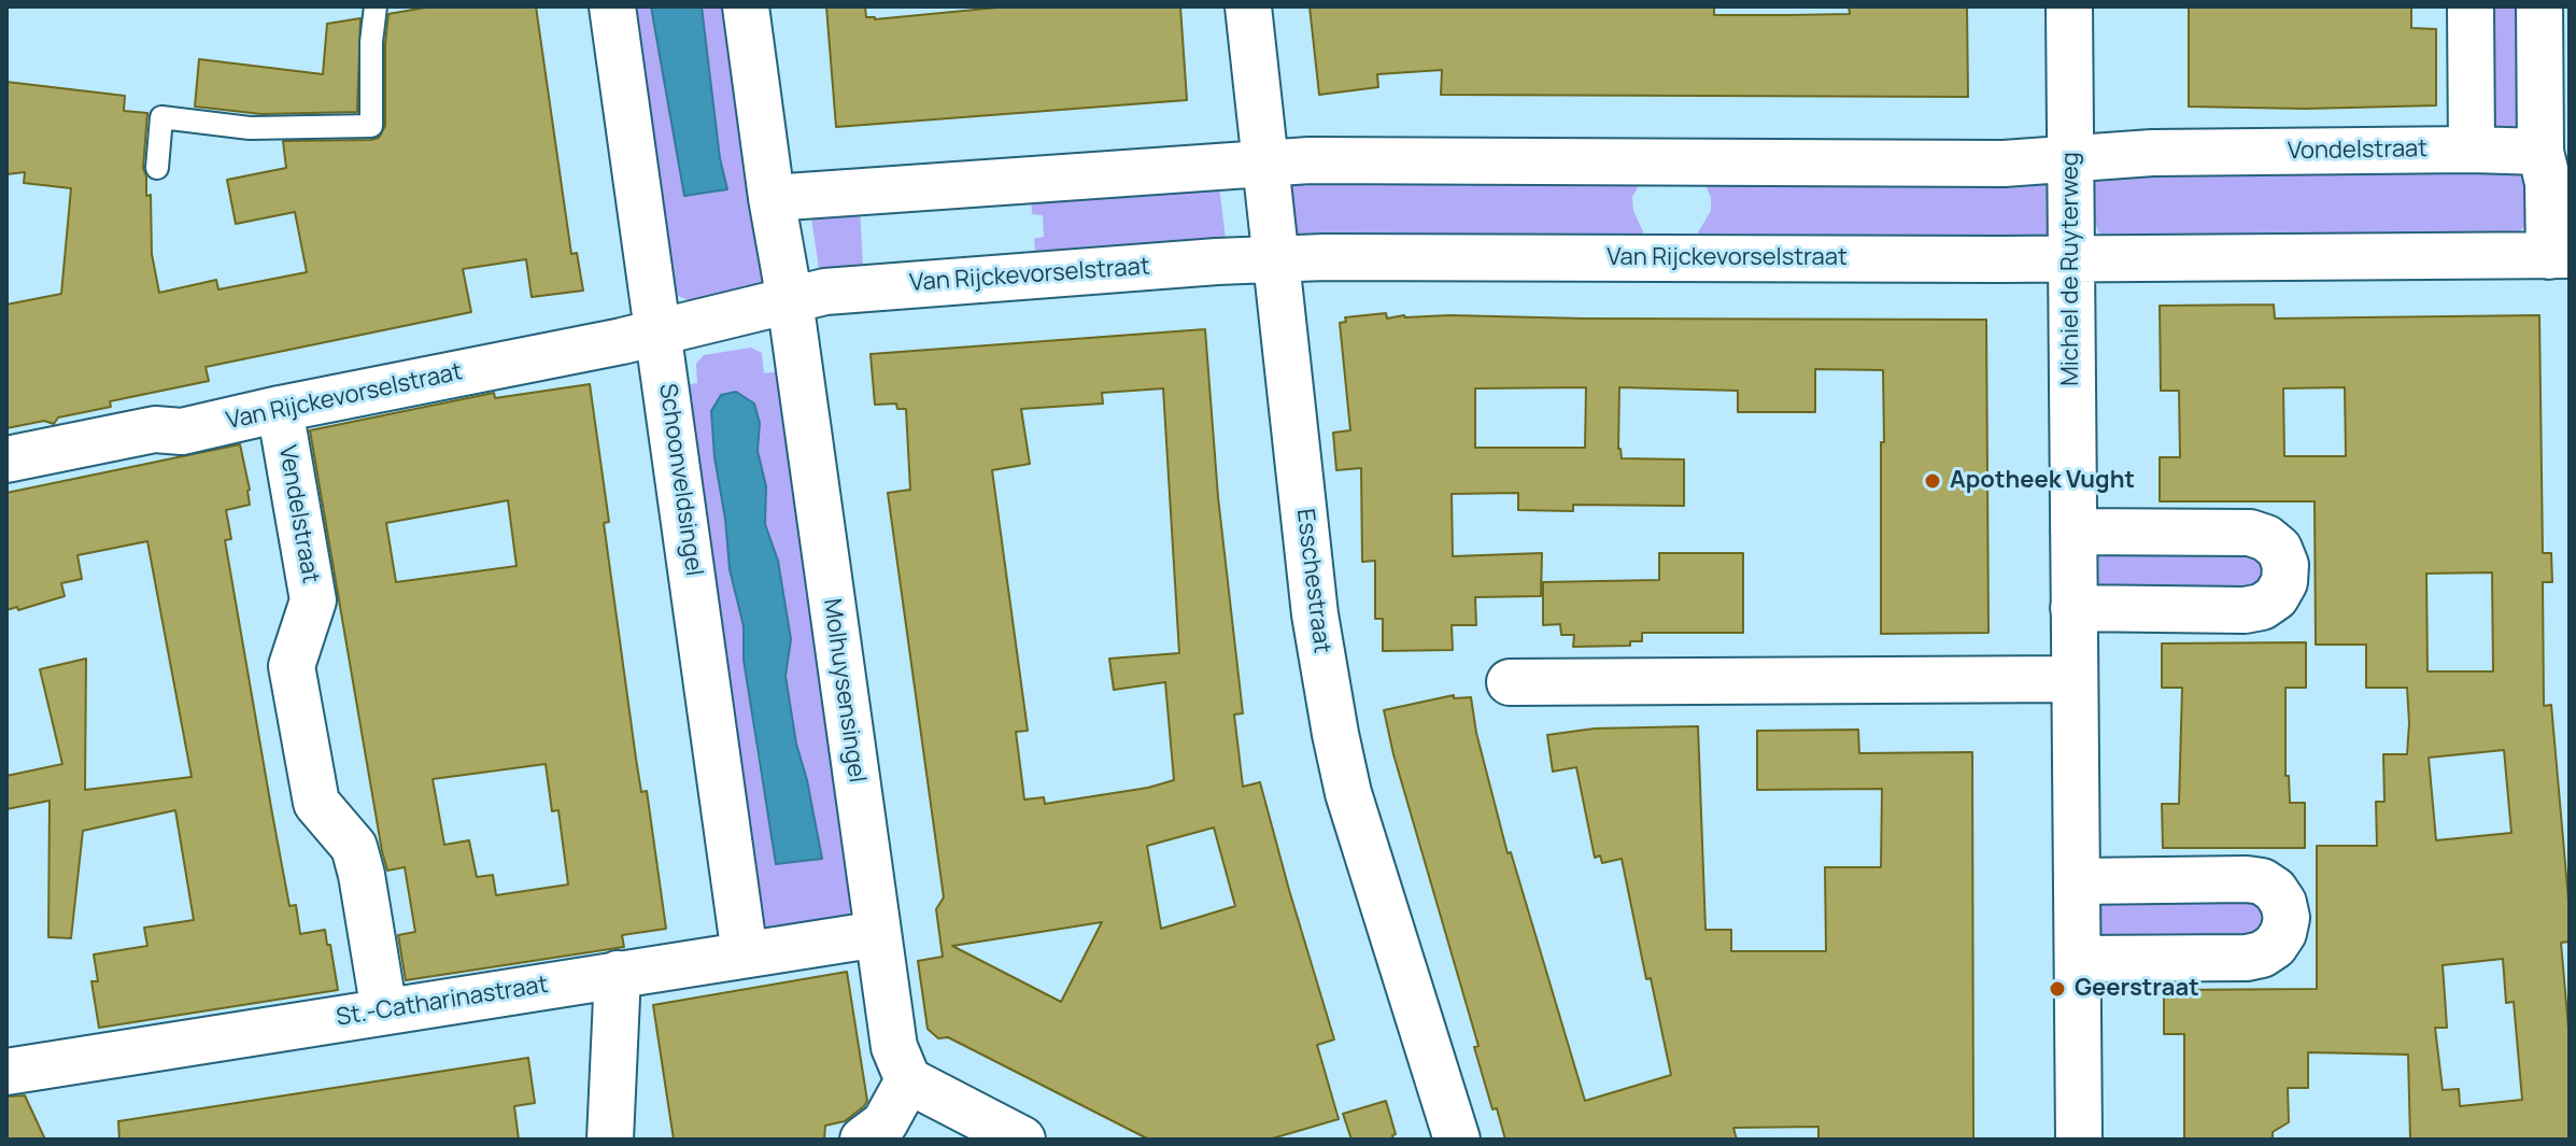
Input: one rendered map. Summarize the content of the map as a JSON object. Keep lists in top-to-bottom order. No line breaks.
{"streets":{"street":["Vondelstraat","Van Rijckevorselstraat","Michiel de Ruyterweg","Schoonveldsingel","Vendelstraat","Esschestraat","Molhuysensingel","St.-Catharinastraat"]},"crossings":[["Vondelstraat","Michiel de Ruyterweg"],["Van Rijckevorselstraat","Michiel de Ruyterweg"],["Van Rijckevorselstraat","Schoonveldsingel"],["Van Rijckevorselstraat","Vendelstraat"],["Van Rijckevorselstraat","Esschestraat"],["Van Rijckevorselstraat","Molhuysensingel"],["Schoonveldsingel","St.-Catharinastraat"],["Vendelstraat","St.-Catharinastraat"],["Molhuysensingel","St.-Catharinastraat"]],"places":["Apotheek Vught","Geerstraat"]}
